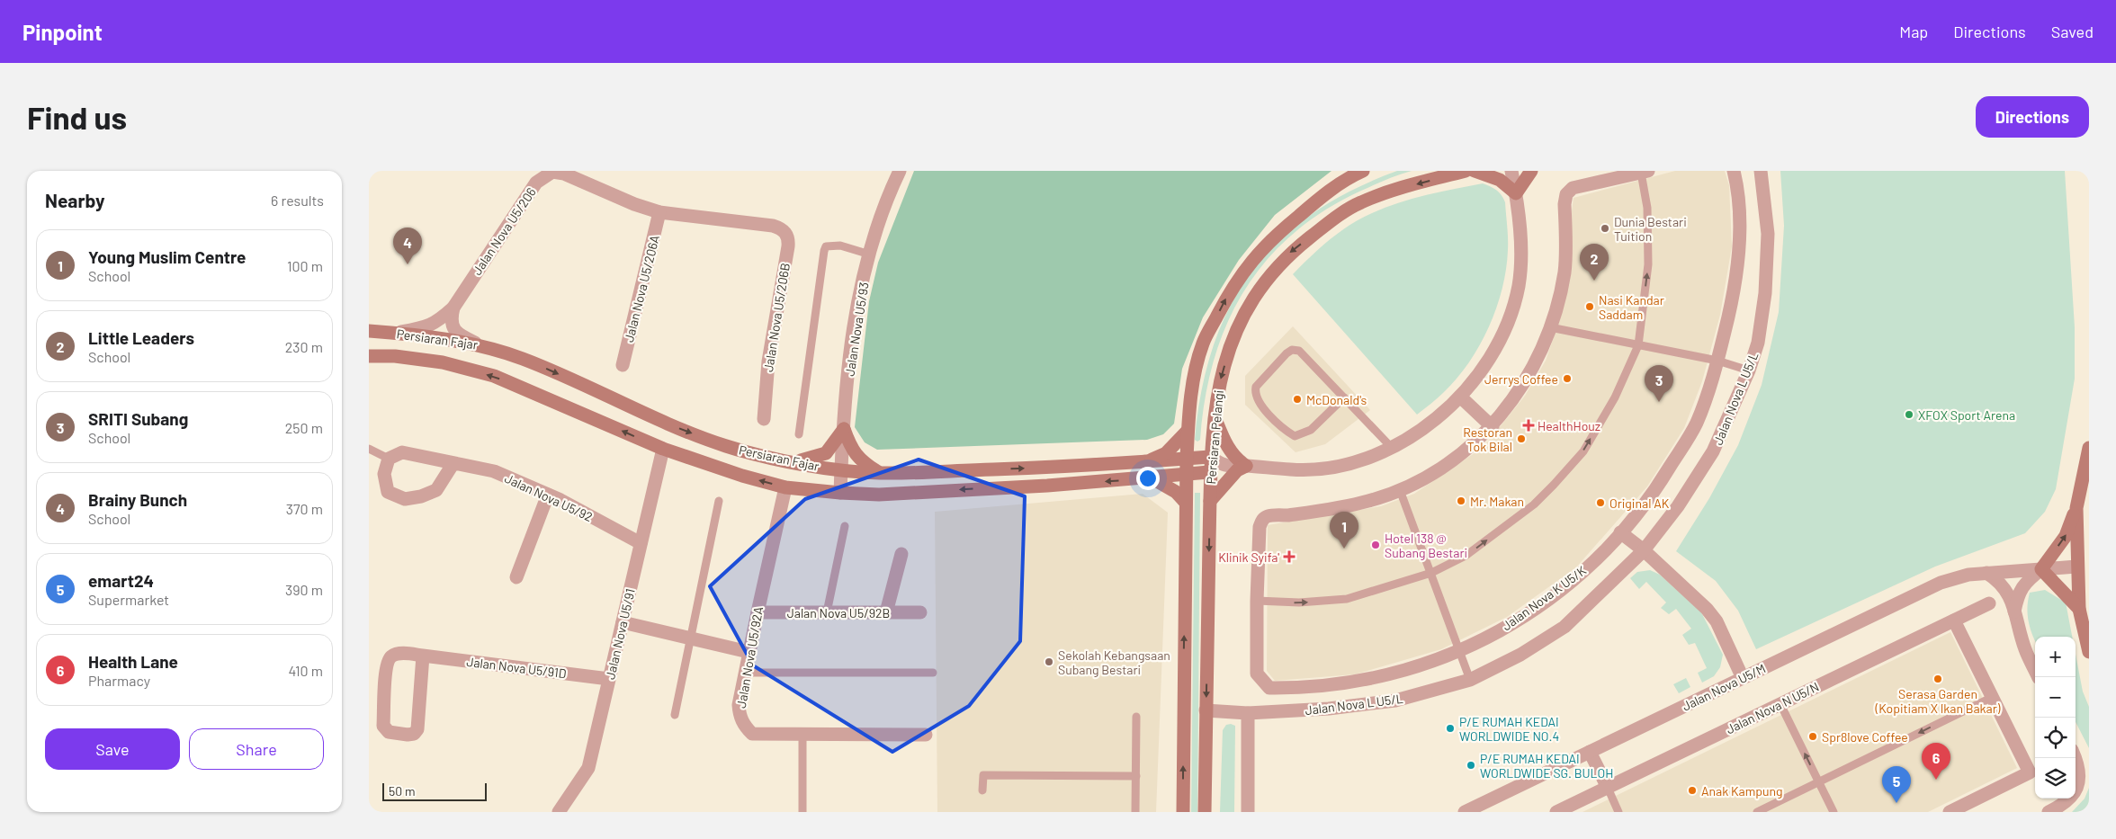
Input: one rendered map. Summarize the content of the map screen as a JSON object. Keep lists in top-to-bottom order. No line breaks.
{"streets":{"street":["Jalan Nova U5/206","Jalan Nova U5/206A","Jalan Nova U5/206B","Jalan Nova U5/93","Persiaran Fajar","Jalan Nova L U5/L","Persiaran Pelangi","Jalan Nova U5/92","Jalan Nova K U5/K","Jalan Nova U5/92B","Jalan Nova U5/91","Jalan Nova U5/92A","Jalan Nova U5/91D","Jalan Nova U5/M","Jalan Nova N U5/N"]},"crossings":[["Jalan Nova U5/206","Jalan Nova U5/206A"],["Jalan Nova U5/206","Jalan Nova U5/206B"],["Jalan Nova U5/206","Persiaran Fajar"],["Jalan Nova U5/93","Persiaran Fajar"],["Persiaran Fajar","Persiaran Pelangi"],["Jalan Nova L U5/L","Persiaran Pelangi"],["Jalan Nova U5/92","Jalan Nova U5/91"],["Jalan Nova U5/92B","Jalan Nova U5/92A"],["Jalan Nova U5/91","Jalan Nova U5/91D"]],"places":{"other":["Dunia Bestari Tuition","Nasi Kandar Saddam","Jerrys Coffee","McDonald's","XFOX Sport Arena","Restoran Tok Bilal","Mr. Makan","Original AK","Hotel 138 @ Subang Bestari","Sekolah Kebangsaan Subang Bestari","Serasa Garden (Kopitiam X Ikan Bakar)","P/E RUMAH KEDAI WORLDWIDE NO.4","Spr8love Coffee","P/E RUMAH KEDAI WORLDWIDE SG. BULOH","Anak Kampung"],"health":["HealthHouz","Klinik Syifa'"]},"scale_bar":"50 m","page":{"header":"Pinpoint","nav":["Map","Directions","Saved"],"buttons":["Directions",["Save","Share"]],"title":"Find us","heading":["Nearby","6 results"],"pins":["4","2","3","1","6","5"],"list":[{"mark":"1","name":"Young Muslim Centre","note":"School","value":"100 m"},{"mark":"2","name":"Little Leaders","note":"School","value":"230 m"},{"mark":"3","name":"SRITI Subang","note":"School","value":"250 m"},{"mark":"4","name":"Brainy Bunch","note":"School","value":"370 m"},{"mark":"5","name":"emart24","note":"Supermarket","value":"390 m"},{"mark":"6","name":"Health Lane","note":"Pharmacy","value":"410 m"}],"map_buttons":["+","−"],"scale":"50 m"}}
